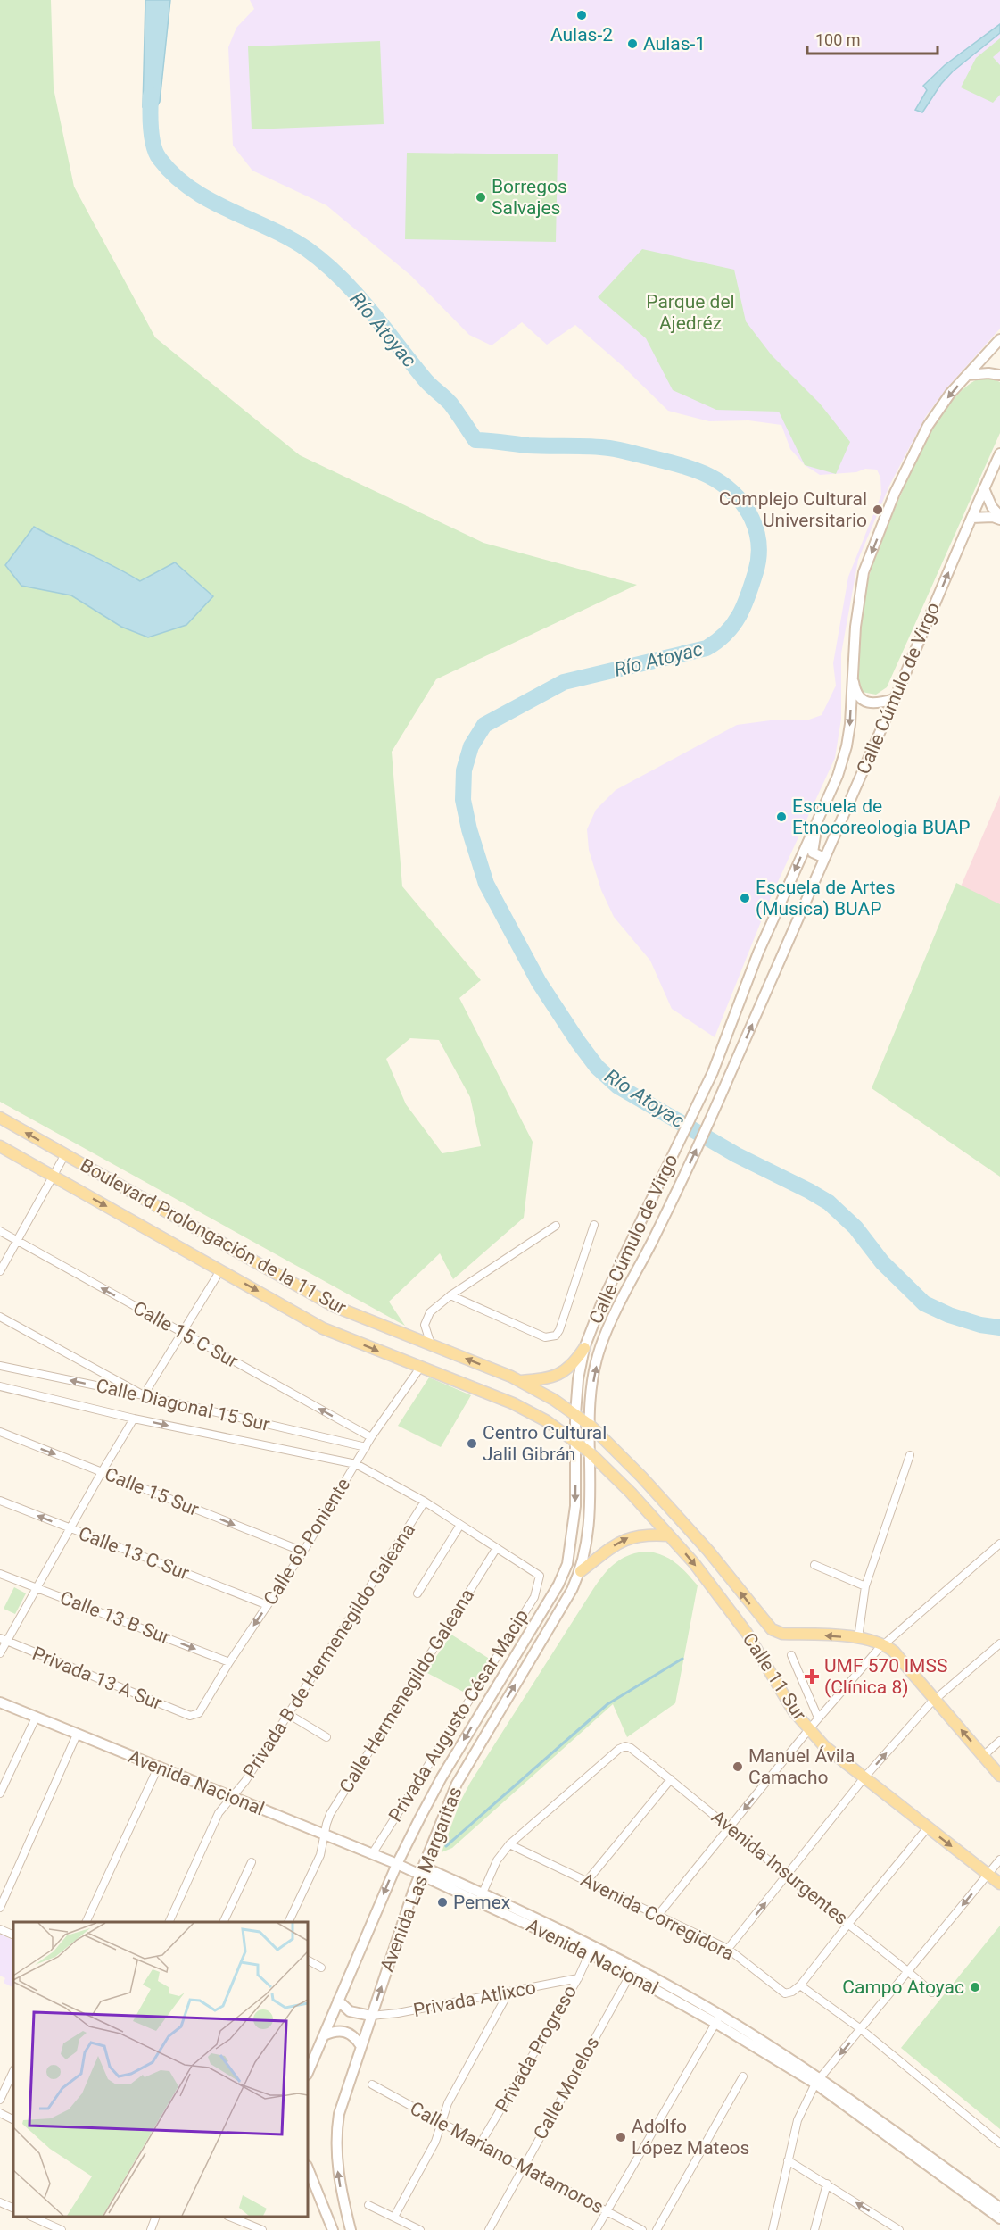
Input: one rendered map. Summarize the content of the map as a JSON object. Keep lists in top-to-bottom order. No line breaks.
{"streets":{"main road":["Calle Cúmulo de Virgo","Boulevard Prolongación de la 11 Sur","Calle 11 Sur","Avenida Nacional","Avenida Las Margaritas"],"street":["Calle 15 C Sur","Calle Diagonal 15 Sur","Calle 15 Sur","Calle 69 Poniente","Calle 13 C Sur","Calle 13 B Sur","Privada B de Hermenegildo Galeana","Privada 13 A Sur","Calle Hermenegildo Galeana","Privada Augusto César Macip","Avenida Insurgentes","Avenida Corregidora","Privada Atlixco","Privada Progreso","Calle Morelos","Calle Mariano Matamoros"]},"crossings":[["Calle Cúmulo de Virgo","Boulevard Prolongación de la 11 Sur"],["Calle Cúmulo de Virgo","Calle 11 Sur"],["Calle Cúmulo de Virgo","Avenida Las Margaritas"],["Boulevard Prolongación de la 11 Sur","Calle 69 Poniente"],["Boulevard Prolongación de la 11 Sur","Calle 11 Sur"],["Boulevard Prolongación de la 11 Sur","Avenida Las Margaritas"],["Calle 15 C Sur","Calle 69 Poniente"],["Calle Diagonal 15 Sur","Calle 69 Poniente"],["Calle Diagonal 15 Sur","Privada B de Hermenegildo Galeana"],["Calle Diagonal 15 Sur","Calle Hermenegildo Galeana"],["Calle Diagonal 15 Sur","Privada Augusto César Macip"],["Calle 15 Sur","Calle 69 Poniente"],["Calle 69 Poniente","Calle 13 C Sur"],["Calle 69 Poniente","Calle 13 B Sur"],["Calle 69 Poniente","Privada 13 A Sur"],["Privada B de Hermenegildo Galeana","Avenida Nacional"],["Calle 11 Sur","Avenida Las Margaritas"],["Calle Hermenegildo Galeana","Avenida Nacional"],["Privada Augusto César Macip","Avenida Nacional"],["Avenida Nacional","Avenida Las Margaritas"],["Avenida Nacional","Privada Progreso"],["Avenida Nacional","Calle Morelos"],["Avenida Insurgentes","Avenida Corregidora"],["Avenida Las Margaritas","Privada Atlixco"],["Privada Atlixco","Privada Progreso"],["Privada Progreso","Calle Mariano Matamoros"],["Calle Morelos","Calle Mariano Matamoros"]],"one_way":["Calle 15 C Sur","Calle 15 Sur","Calle 13 B Sur"],"water":["Río Atoyac"],"parks":["Parque del Ajedréz"],"places":{"other":["Aulas-2","Aulas-1","Borregos Salvajes","Complejo Cultural Universitario","Escuela de Etnocoreologia BUAP","Escuela de Artes (Musica) BUAP","Centro Cultural Jalil Gibrán","Manuel Ávila Camacho","Pemex","Campo Atoyac","Adolfo López Mateos"],"health":["UMF 570 IMSS (Clínica 8)"]},"scale_bar":"100 m"}
